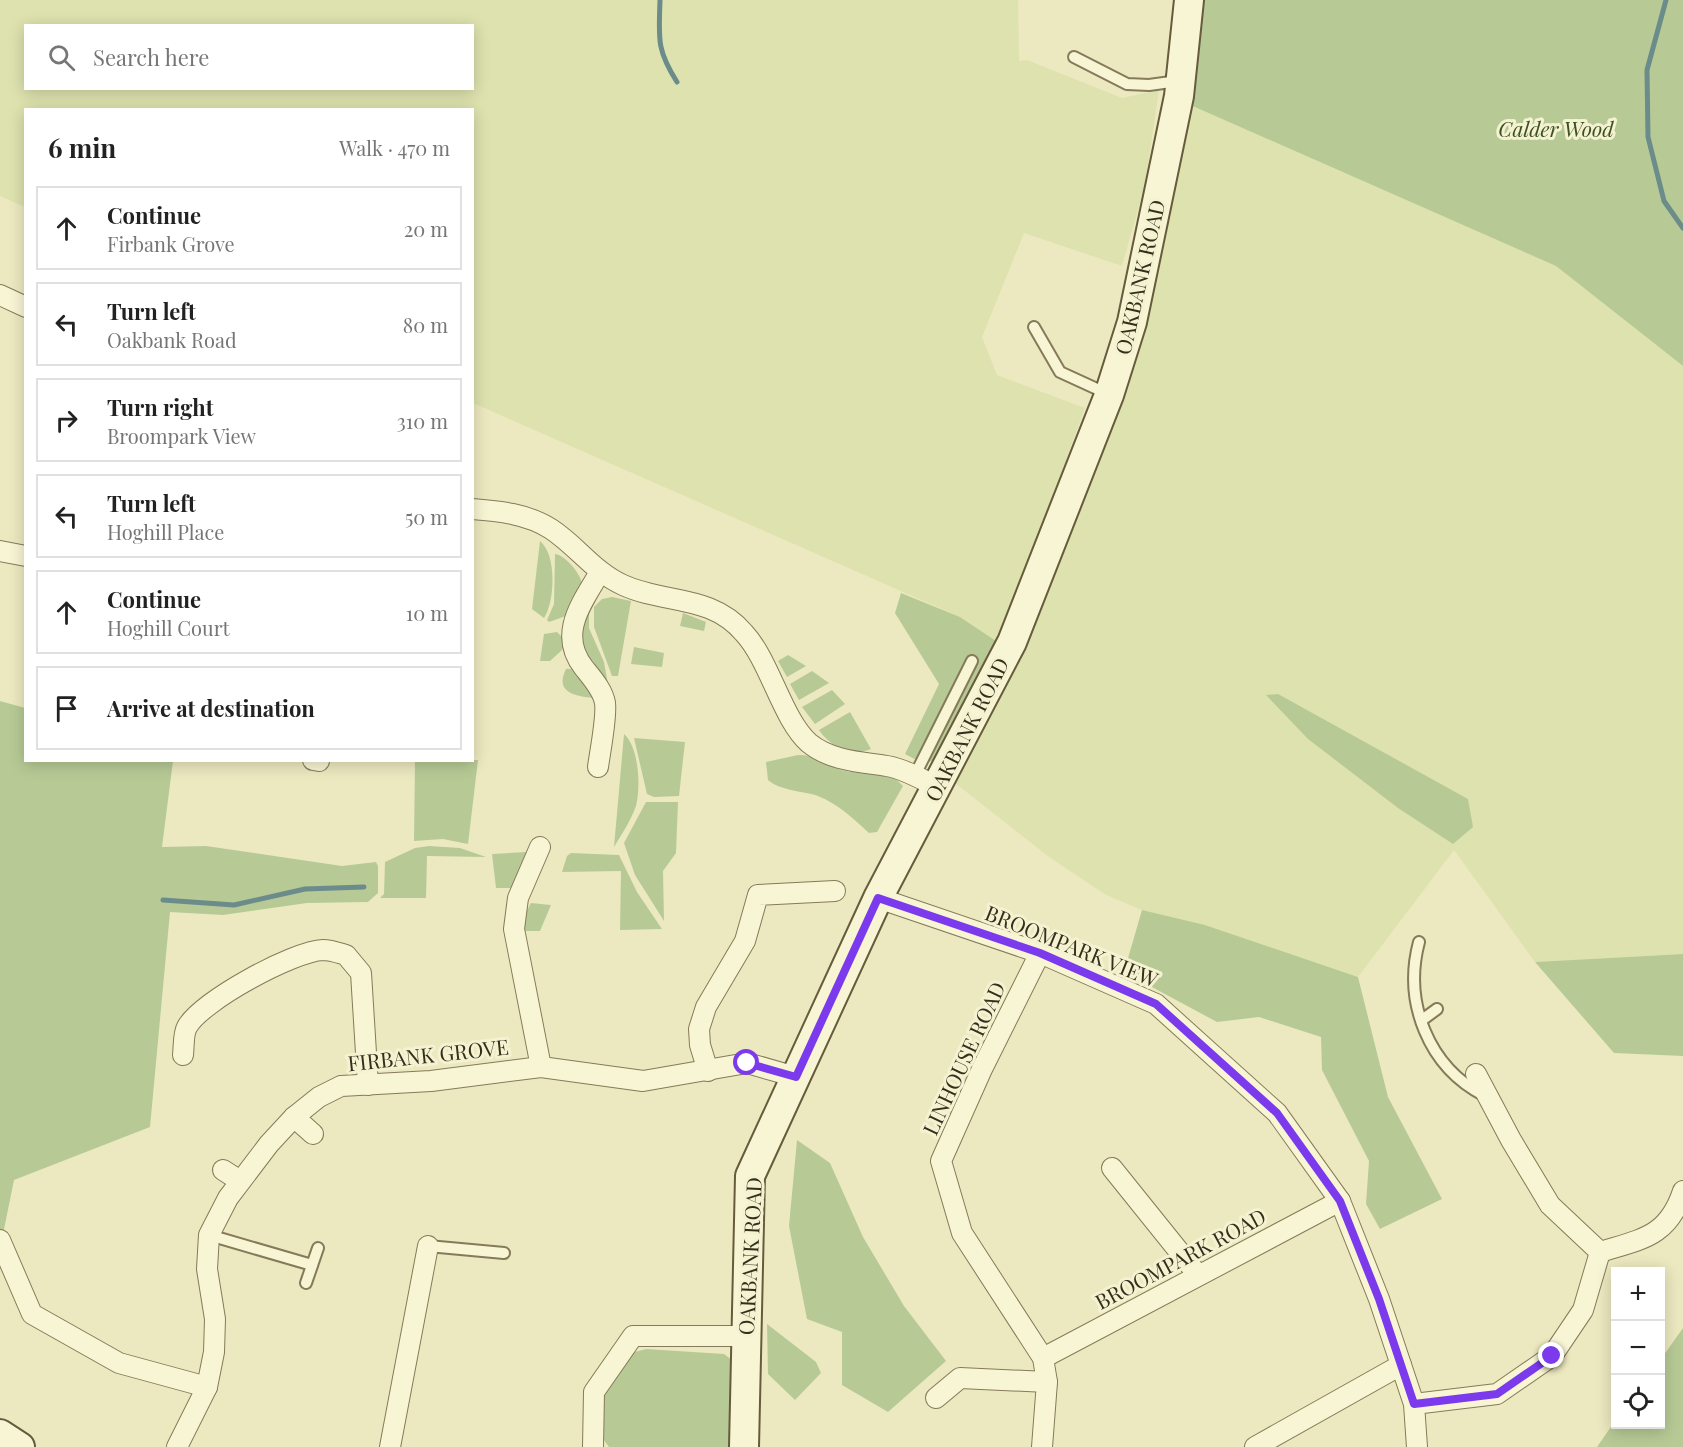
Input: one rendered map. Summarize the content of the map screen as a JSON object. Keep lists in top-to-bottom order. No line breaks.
{"streets":{"street":["OAKBANK ROAD","BROOMPARK VIEW","FIRBANK GROVE","LINHOUSE ROAD","BROOMPARK ROAD"]},"crossings":[["OAKBANK ROAD","BROOMPARK VIEW"],["OAKBANK ROAD","FIRBANK GROVE"],["BROOMPARK VIEW","LINHOUSE ROAD"],["BROOMPARK VIEW","BROOMPARK ROAD"],["LINHOUSE ROAD","BROOMPARK ROAD"]],"parks":["Calder Wood"],"page":{"search":"Search here","heading":["6 min","Walk · 470 m"],"list":[["Continue","Firbank Grove","20 m"],["Turn left","Oakbank Road","80 m"],["Turn right","Broompark View","310 m"],["Turn left","Hoghill Place","50 m"],["Continue","Hoghill Court","10 m"],"Arrive at destination"],"map_buttons":["+","−"]}}
